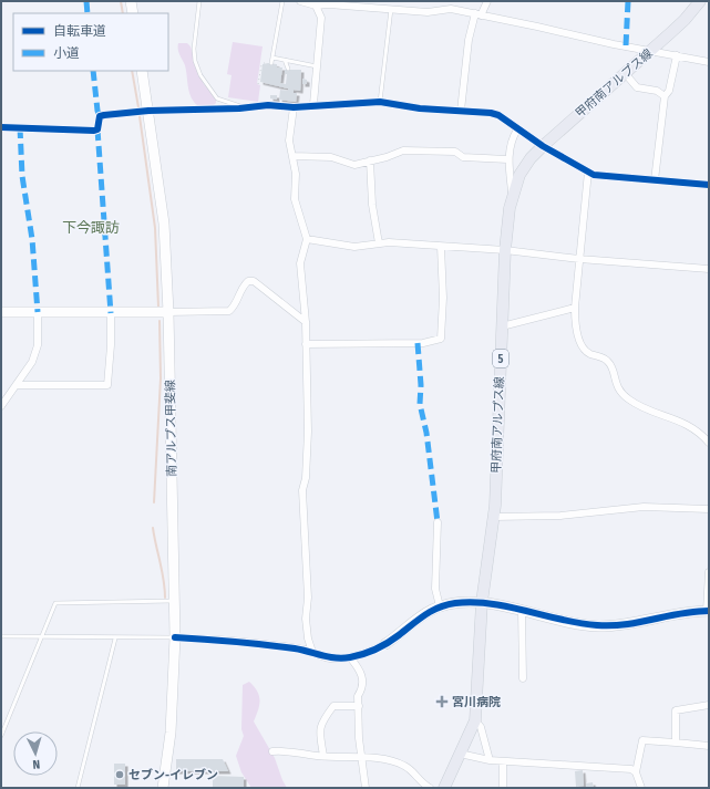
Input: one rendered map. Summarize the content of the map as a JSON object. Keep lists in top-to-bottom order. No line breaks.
{"streets":{"main road":["甲府南アルプス線","5","南アルプス甲斐線"]},"districts":["下今諏訪"],"places":{"health":["宮川病院"],"other":["セブン-イレブン"]},"legend":["自転車道","小道"],"north":"bottom"}
